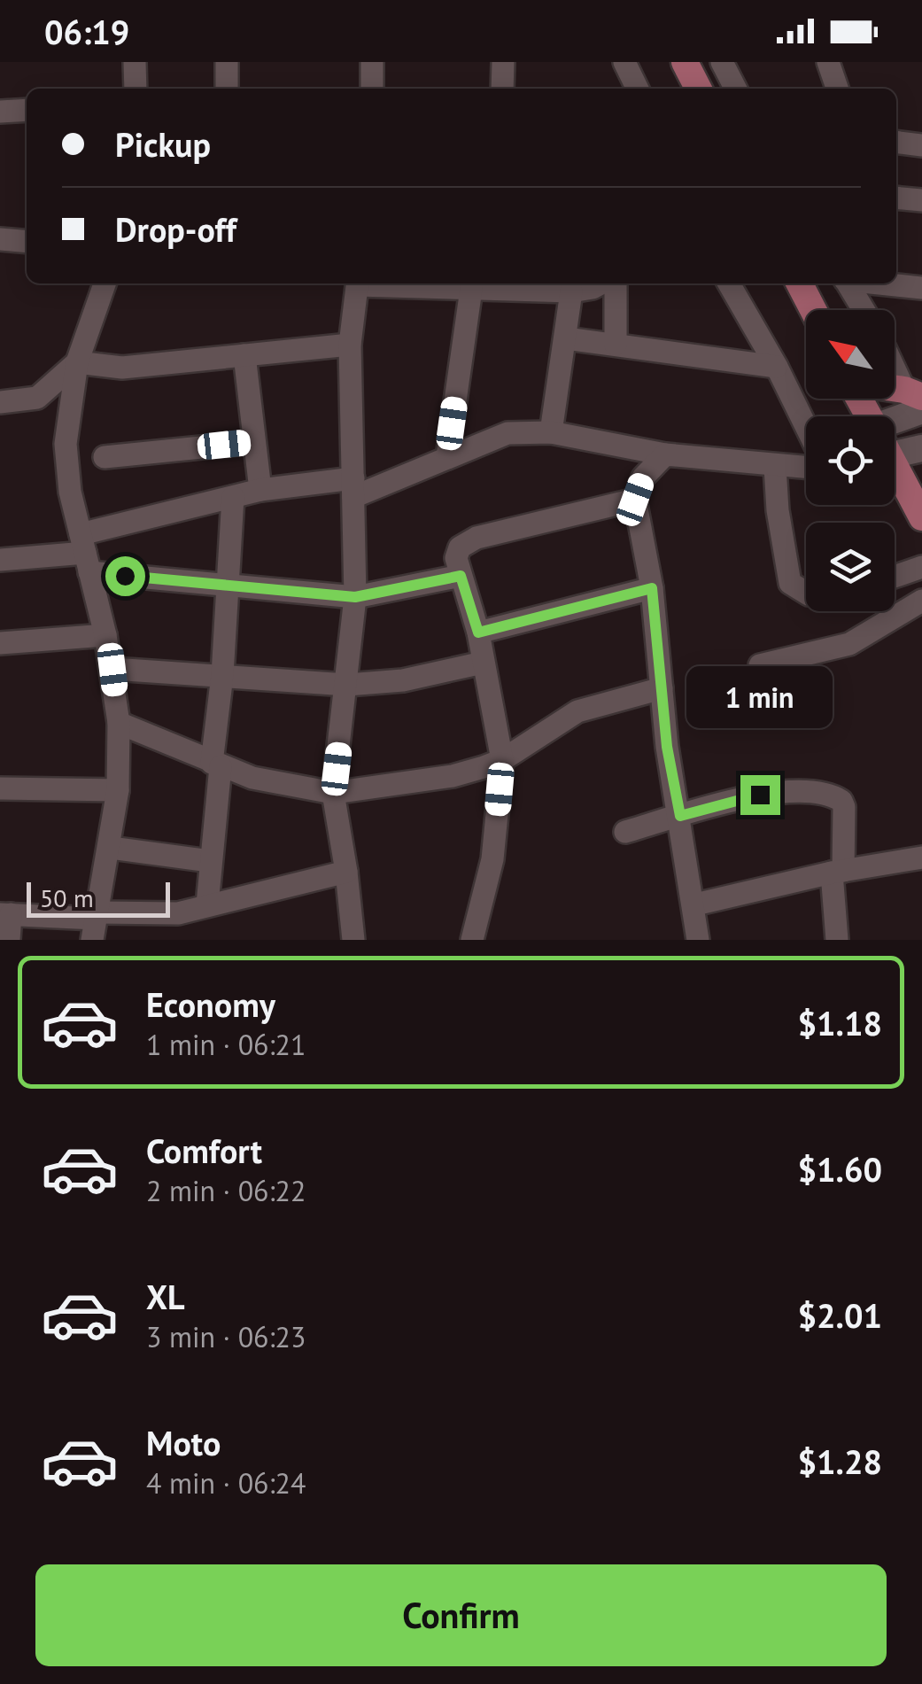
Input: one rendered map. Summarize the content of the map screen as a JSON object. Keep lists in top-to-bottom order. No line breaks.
{"scale_bar":"50 m","north":"top left","page":{"status":"06:19","banner":["Pickup","Drop-off"],"bubble":"1 min","scale":"50 m","list":[{"name":"Economy","note":"1 min · 06:21","value":"$1.18"},{"name":"Comfort","note":"2 min · 06:22","value":"$1.60"},{"name":"XL","note":"3 min · 06:23","value":"$2.01"},{"name":"Moto","note":"4 min · 06:24","value":"$1.28"}],"buttons":"Confirm"}}
